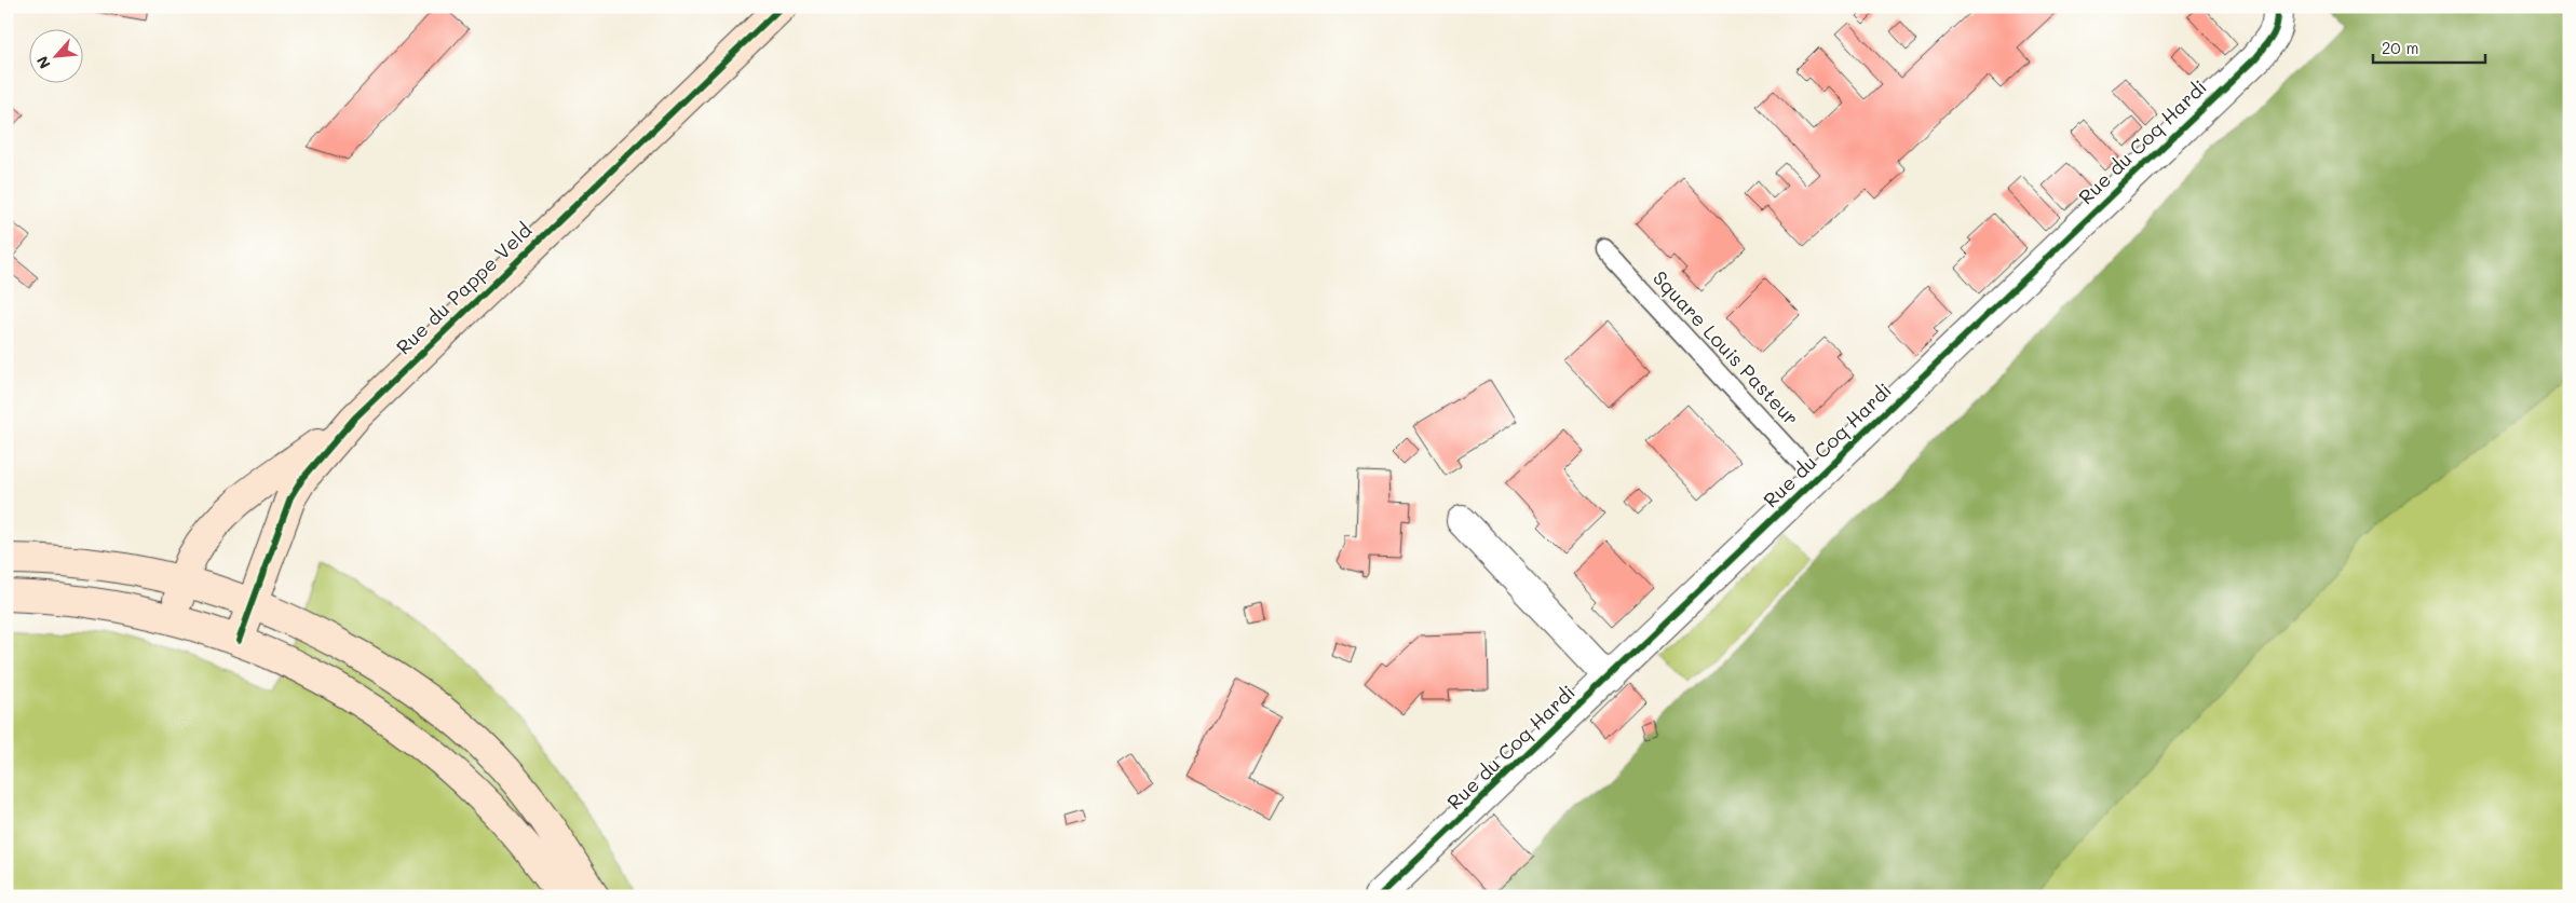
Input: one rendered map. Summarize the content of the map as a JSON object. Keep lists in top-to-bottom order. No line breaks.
{"streets":{"main road":["Rue du Pappe Veld"],"street":["Rue du Coq Hardi"],"lane":["Square Louis Pasteur"]},"crossings":[["Rue du Coq Hardi","Square Louis Pasteur"]],"scale_bar":"20 m","north":"bottom left"}
